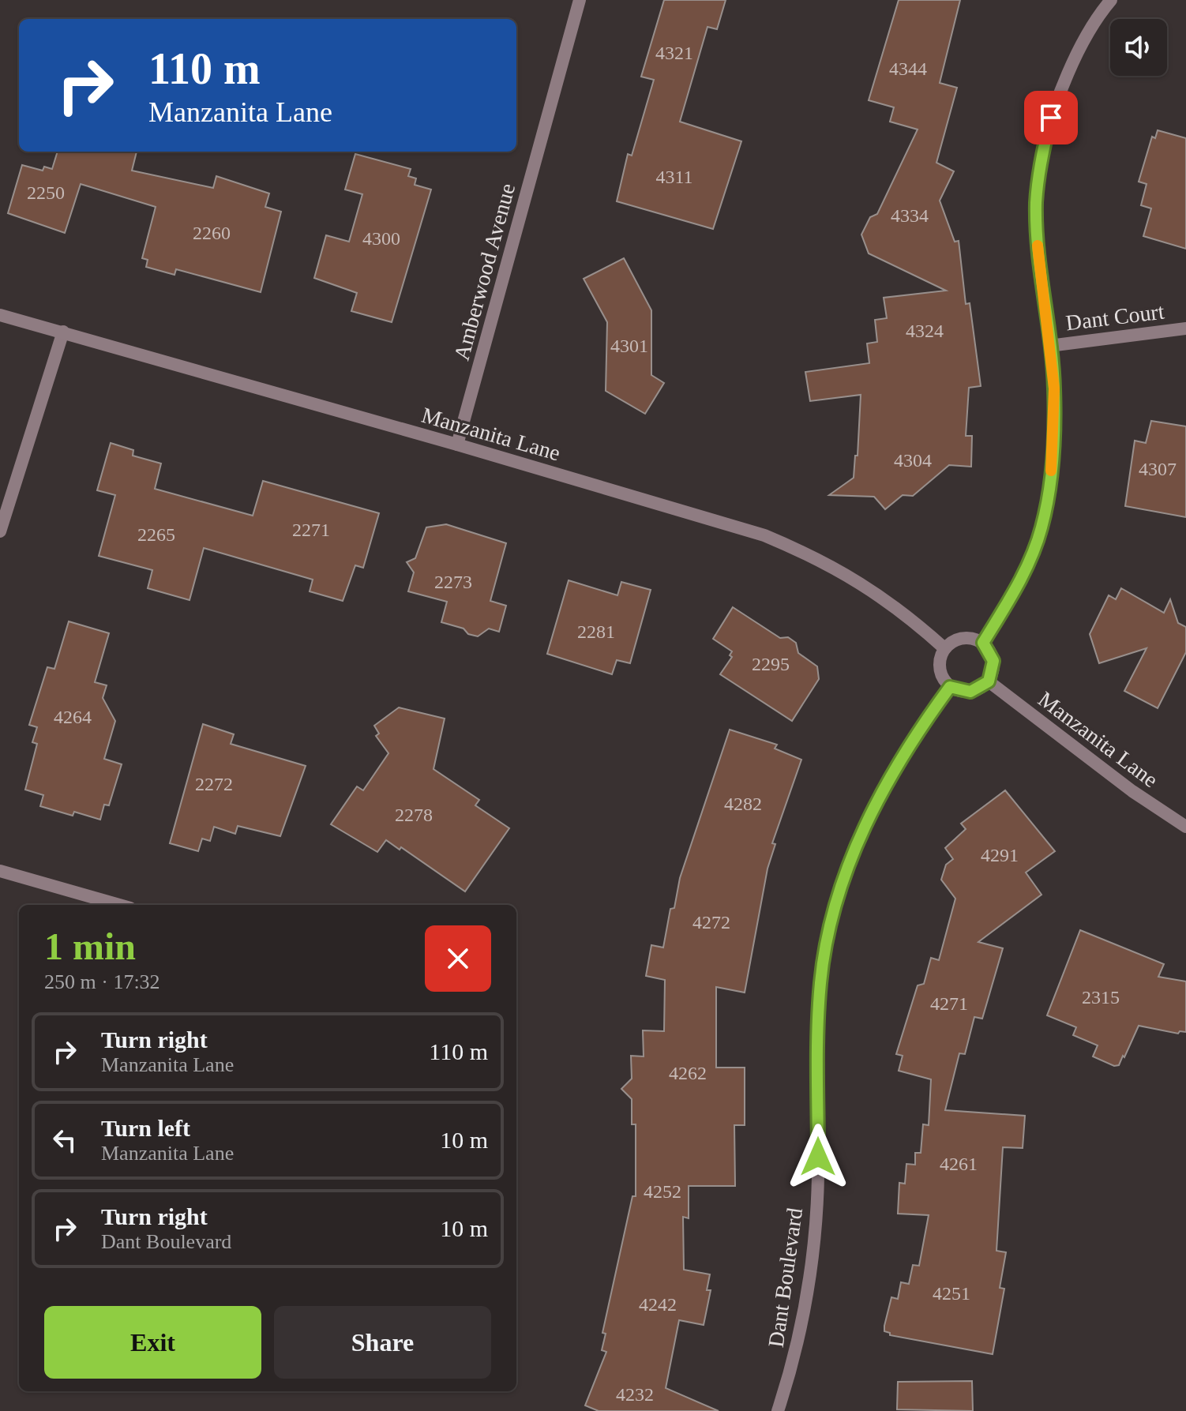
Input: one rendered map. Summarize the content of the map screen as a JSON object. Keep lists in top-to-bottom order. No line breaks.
{"streets":{"street":["Amberwood Avenue","Dant Court","Manzanita Lane","Dant Boulevard"]},"crossings":[["Amberwood Avenue","Manzanita Lane"],["Manzanita Lane","Dant Boulevard"]],"house_numbers":["4321","4344","4311","2250","4334","2260","4300","4324","4301","4304","4307","2271","2265","2273","2281","2295","4264","2272","4282","2278","4291","4272","2315","4271","4262","4261","4252","4251","4242","4232"],"page":{"turn":["110 m","Manzanita Lane"],"heading":["1 min","250 m · 17:32"],"list":[{"name":"Turn right","note":"Manzanita Lane","value":"110 m"},{"name":"Turn left","note":"Manzanita Lane","value":"10 m"},{"name":"Turn right","note":"Dant Boulevard","value":"10 m"}],"buttons":["Exit","Share"]}}
